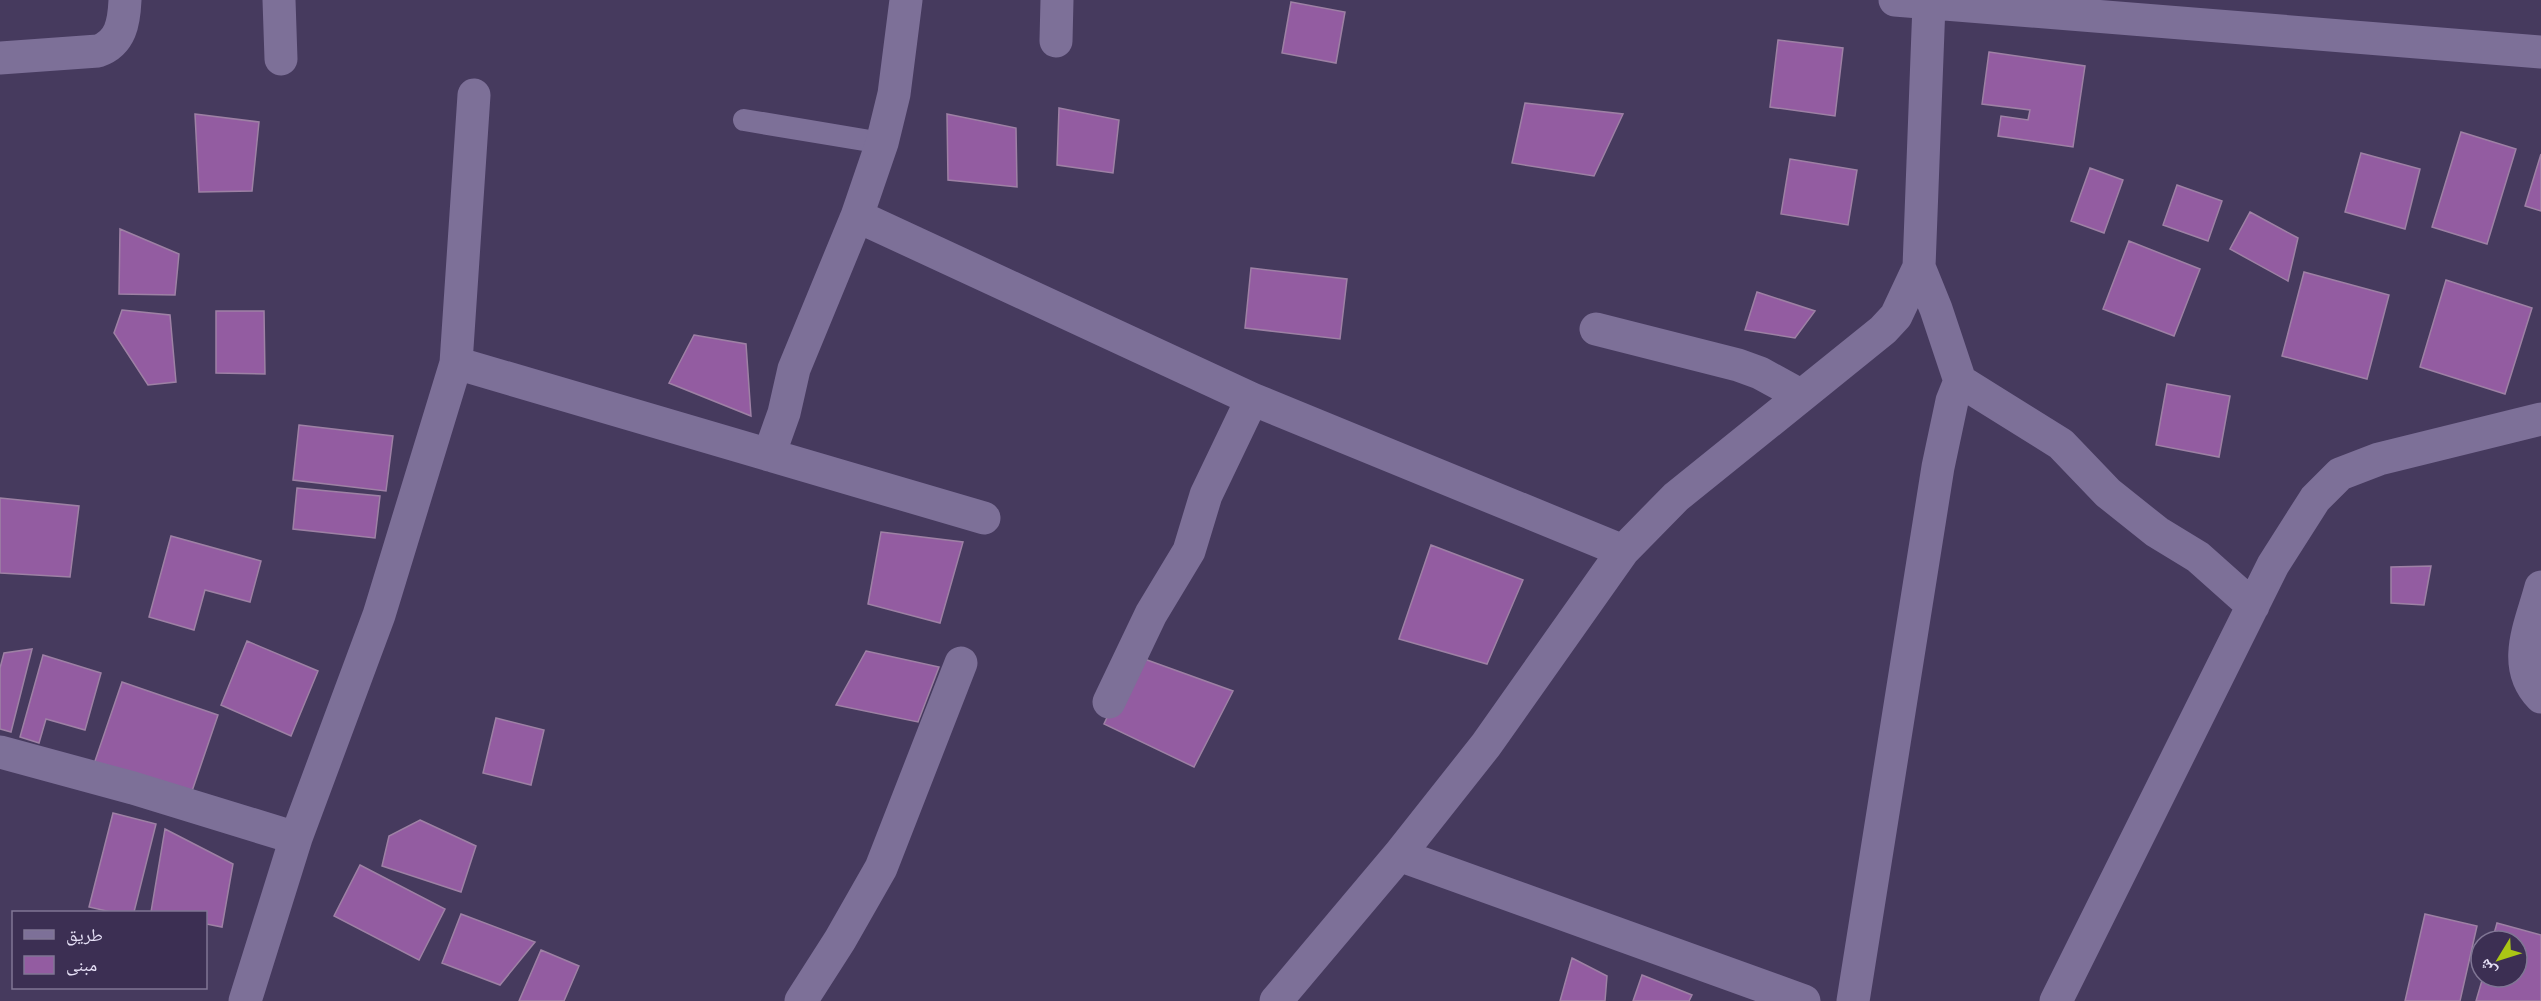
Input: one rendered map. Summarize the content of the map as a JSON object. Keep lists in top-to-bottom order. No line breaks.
{"legend":["طريق","مبنى"],"north":"bottom left"}
